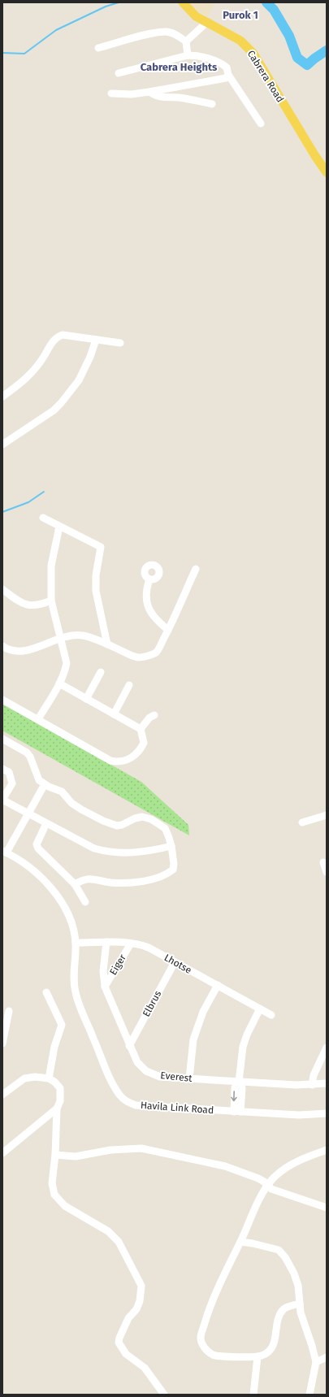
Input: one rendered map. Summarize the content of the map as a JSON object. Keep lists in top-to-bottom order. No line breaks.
{"streets":{"main road":["Cabrera Road"],"street":["Lhotse","Eiger","Elbrus","Everest","Havila Link Road"]},"crossings":[["Lhotse","Eiger"],["Lhotse","Elbrus"],["Lhotse","Everest"],["Lhotse","Havila Link Road"],["Eiger","Everest"],["Elbrus","Everest"]],"districts":["Purok 1","Cabrera Heights"]}
